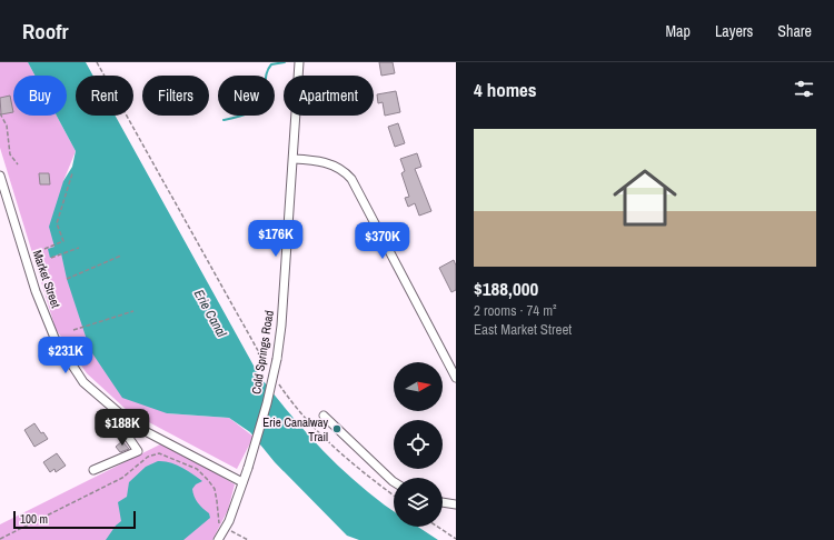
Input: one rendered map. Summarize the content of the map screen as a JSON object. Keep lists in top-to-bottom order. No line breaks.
{"streets":{"street":["Market Street","Cold Springs Road"]},"crossings":[["Market Street","Cold Springs Road"]],"water":["Erie Canal"],"places":["Erie Canalway Trail"],"scale_bar":"100 m","north":"right","page":{"header":"Roofr","nav":["Map","Layers","Share"],"heading":"4 homes","chip":["Buy","Rent","Filters","New","Apartment"],"list":[{"name":"$188,000","note":"2 rooms · 74 m² · East Market Street"}],"price":["$176K","$370K","$231K","$188K"],"scale":"100 m"}}
